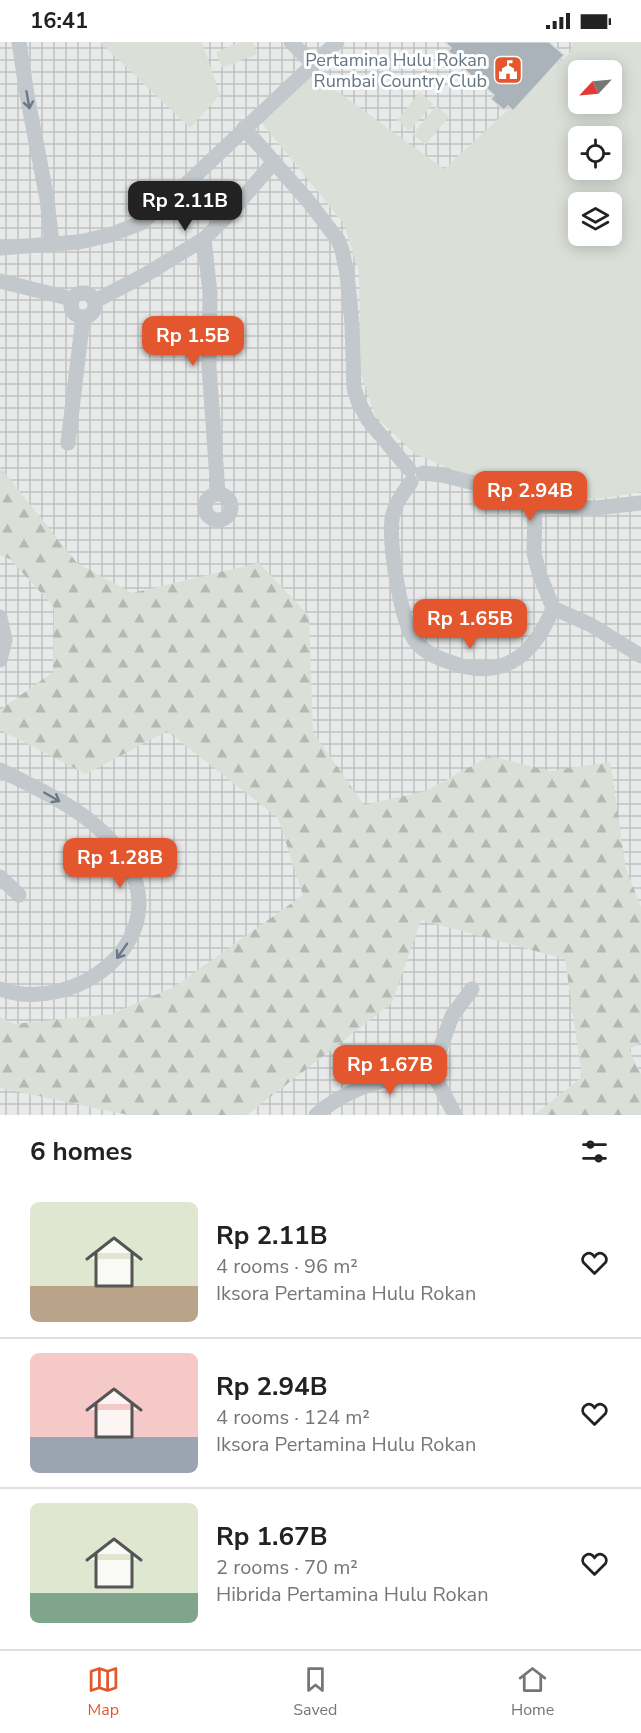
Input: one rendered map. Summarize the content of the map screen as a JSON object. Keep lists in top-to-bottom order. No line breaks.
{"places":{"public building":["Pertamina Hulu Rokan Rumbai Country Club"]},"north":"bottom left","page":{"status":"16:41","price":["Rp 2.11B","Rp 1.5B","Rp 2.94B","Rp 1.65B","Rp 1.28B","Rp 1.67B"],"heading":"6 homes","list":[{"name":"Rp 2.11B","note":"4 rooms · 96 m² · Iksora Pertamina Hulu Rokan"},{"name":"Rp 2.94B","note":"4 rooms · 124 m² · Iksora Pertamina Hulu Rokan"},{"name":"Rp 1.67B","note":"2 rooms · 70 m² · Hibrida Pertamina Hulu Rokan"}],"tabs":["Map","Saved","Home"]}}
